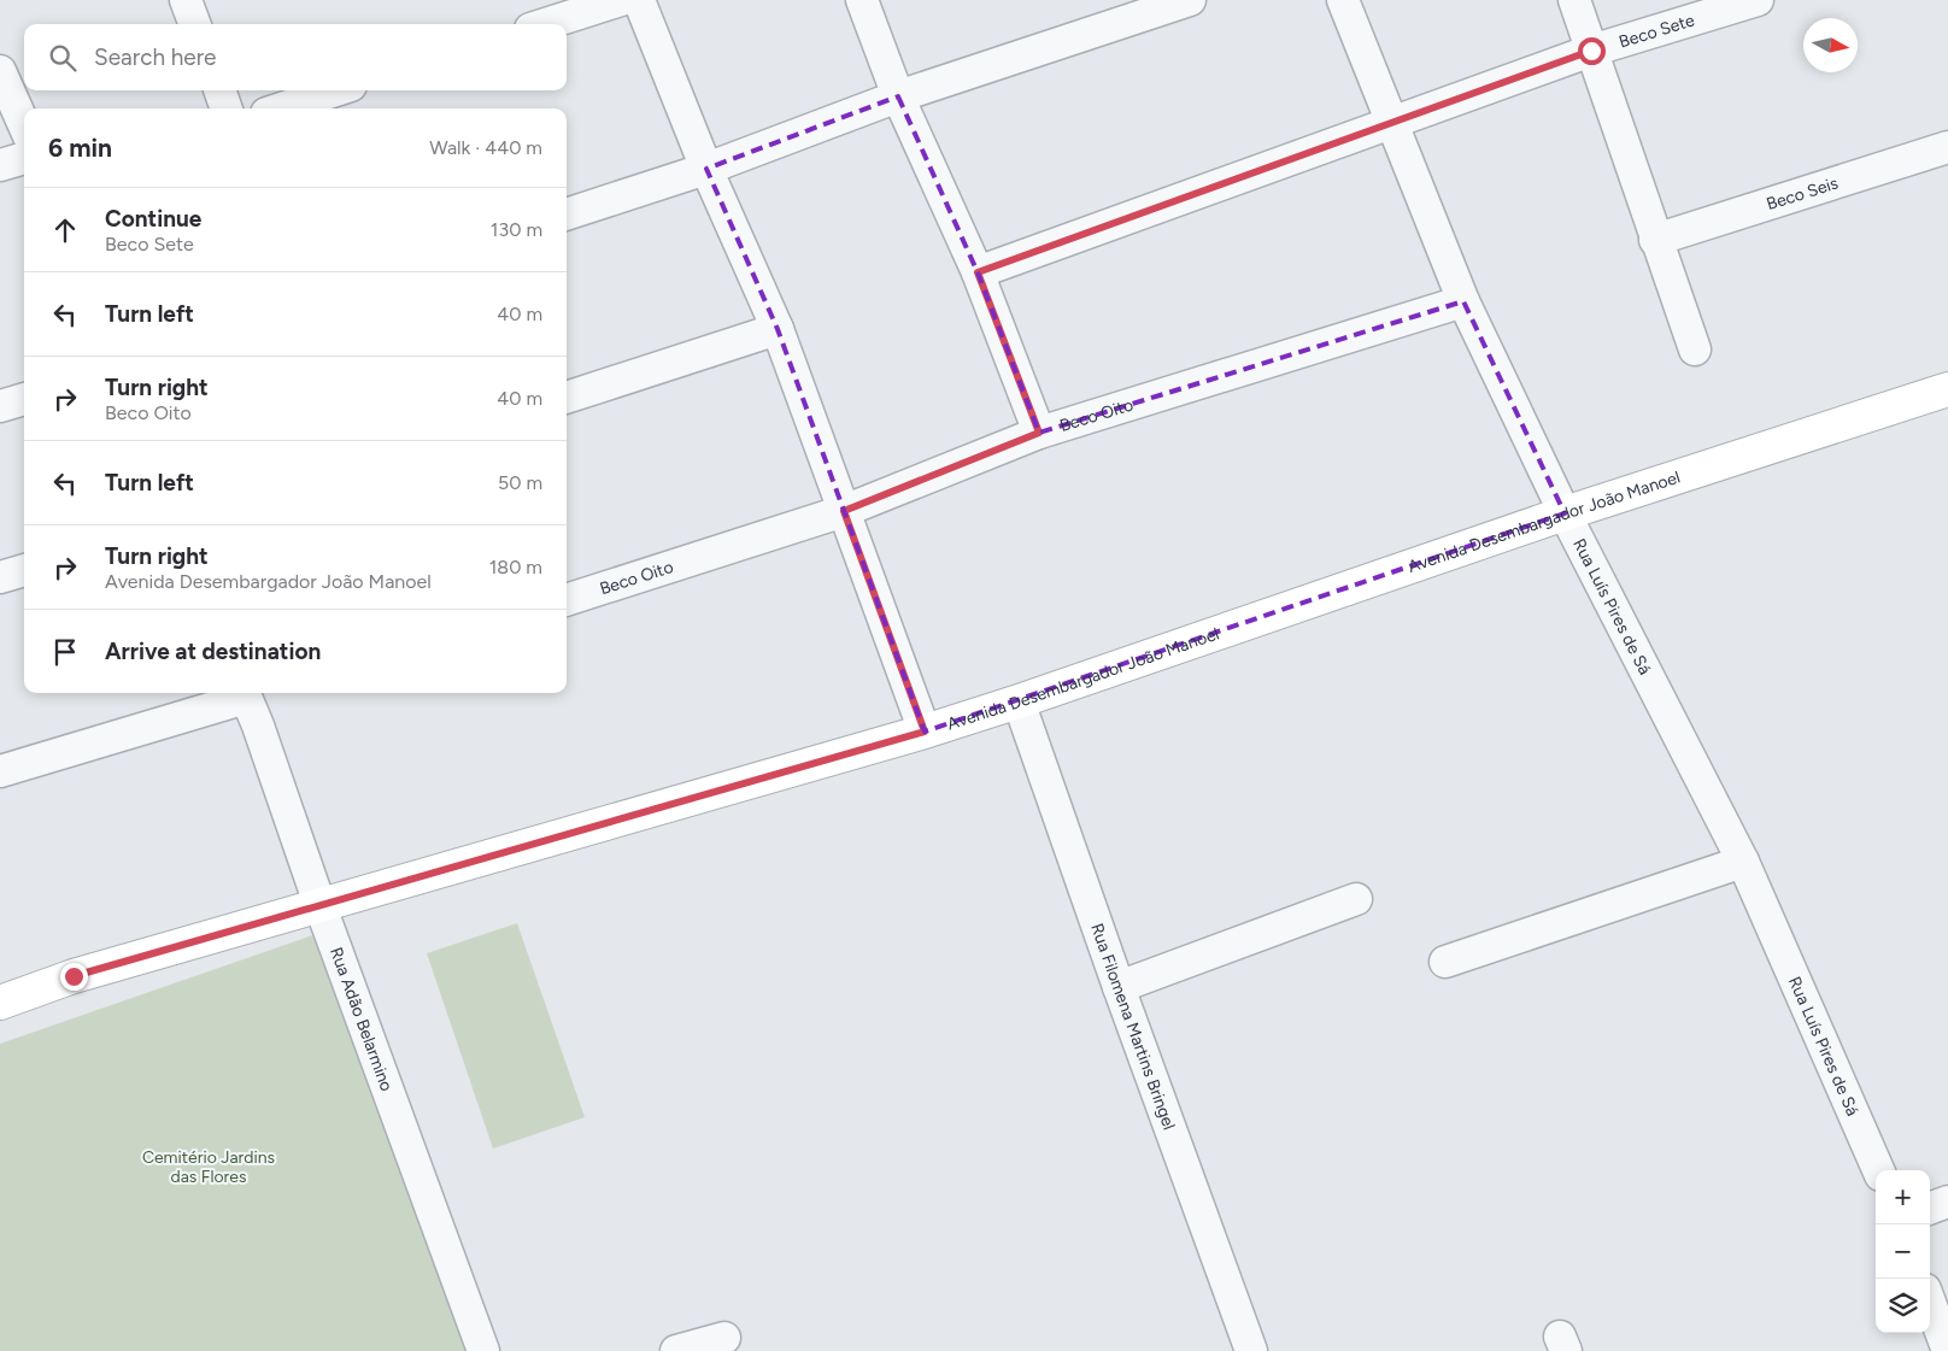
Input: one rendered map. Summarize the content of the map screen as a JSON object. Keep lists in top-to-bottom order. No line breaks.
{"streets":{"main road":["Avenida Desembargador João Manoel"],"street":["Beco Sete","Beco Seis","Beco Oito","Rua Luís Pires de Sá","Rua Adão Belarmino","Rua Filomena Martins Bringel"]},"crossings":[["Beco Sete","Rua Luís Pires de Sá"],["Beco Oito","Rua Luís Pires de Sá"],["Avenida Desembargador João Manoel","Rua Luís Pires de Sá"],["Avenida Desembargador João Manoel","Rua Adão Belarmino"],["Avenida Desembargador João Manoel","Rua Filomena Martins Bringel"]],"parks":["Cemitério Jardins das Flores"],"north":"right","page":{"search":"Search here","heading":["6 min","Walk · 440 m"],"list":[["Continue","Beco Sete","130 m"],["Turn left","40 m"],["Turn right","Beco Oito","40 m"],["Turn left","50 m"],["Turn right","Avenida Desembargador João Manoel","180 m"],"Arrive at destination"],"map_buttons":["+","−"]}}
